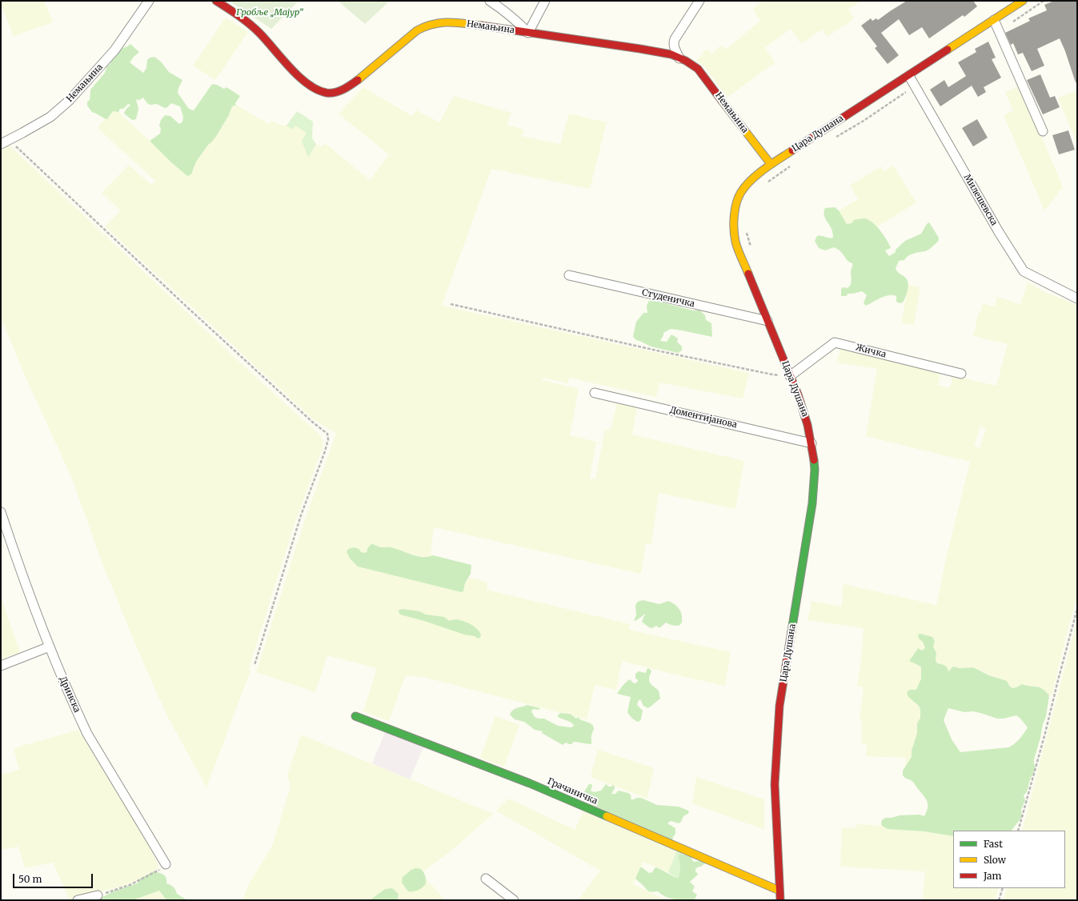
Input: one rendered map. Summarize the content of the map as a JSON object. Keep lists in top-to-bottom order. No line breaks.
{"streets":{"street":["Немањина","Цара Душана","Милешевска","Студеничка","Жичка","Доментијанова","Дринска","Грачаничка"]},"crossings":[["Немањина","Цара Душана"],["Цара Душана","Милешевска"],["Цара Душана","Студеничка"],["Цара Душана","Жичка"],["Цара Душана","Доментијанова"],["Цара Душана","Грачаничка"]],"parks":["Гробље „Мајур”"],"legend":["Fast","Slow","Jam"],"scale_bar":"50 m"}
